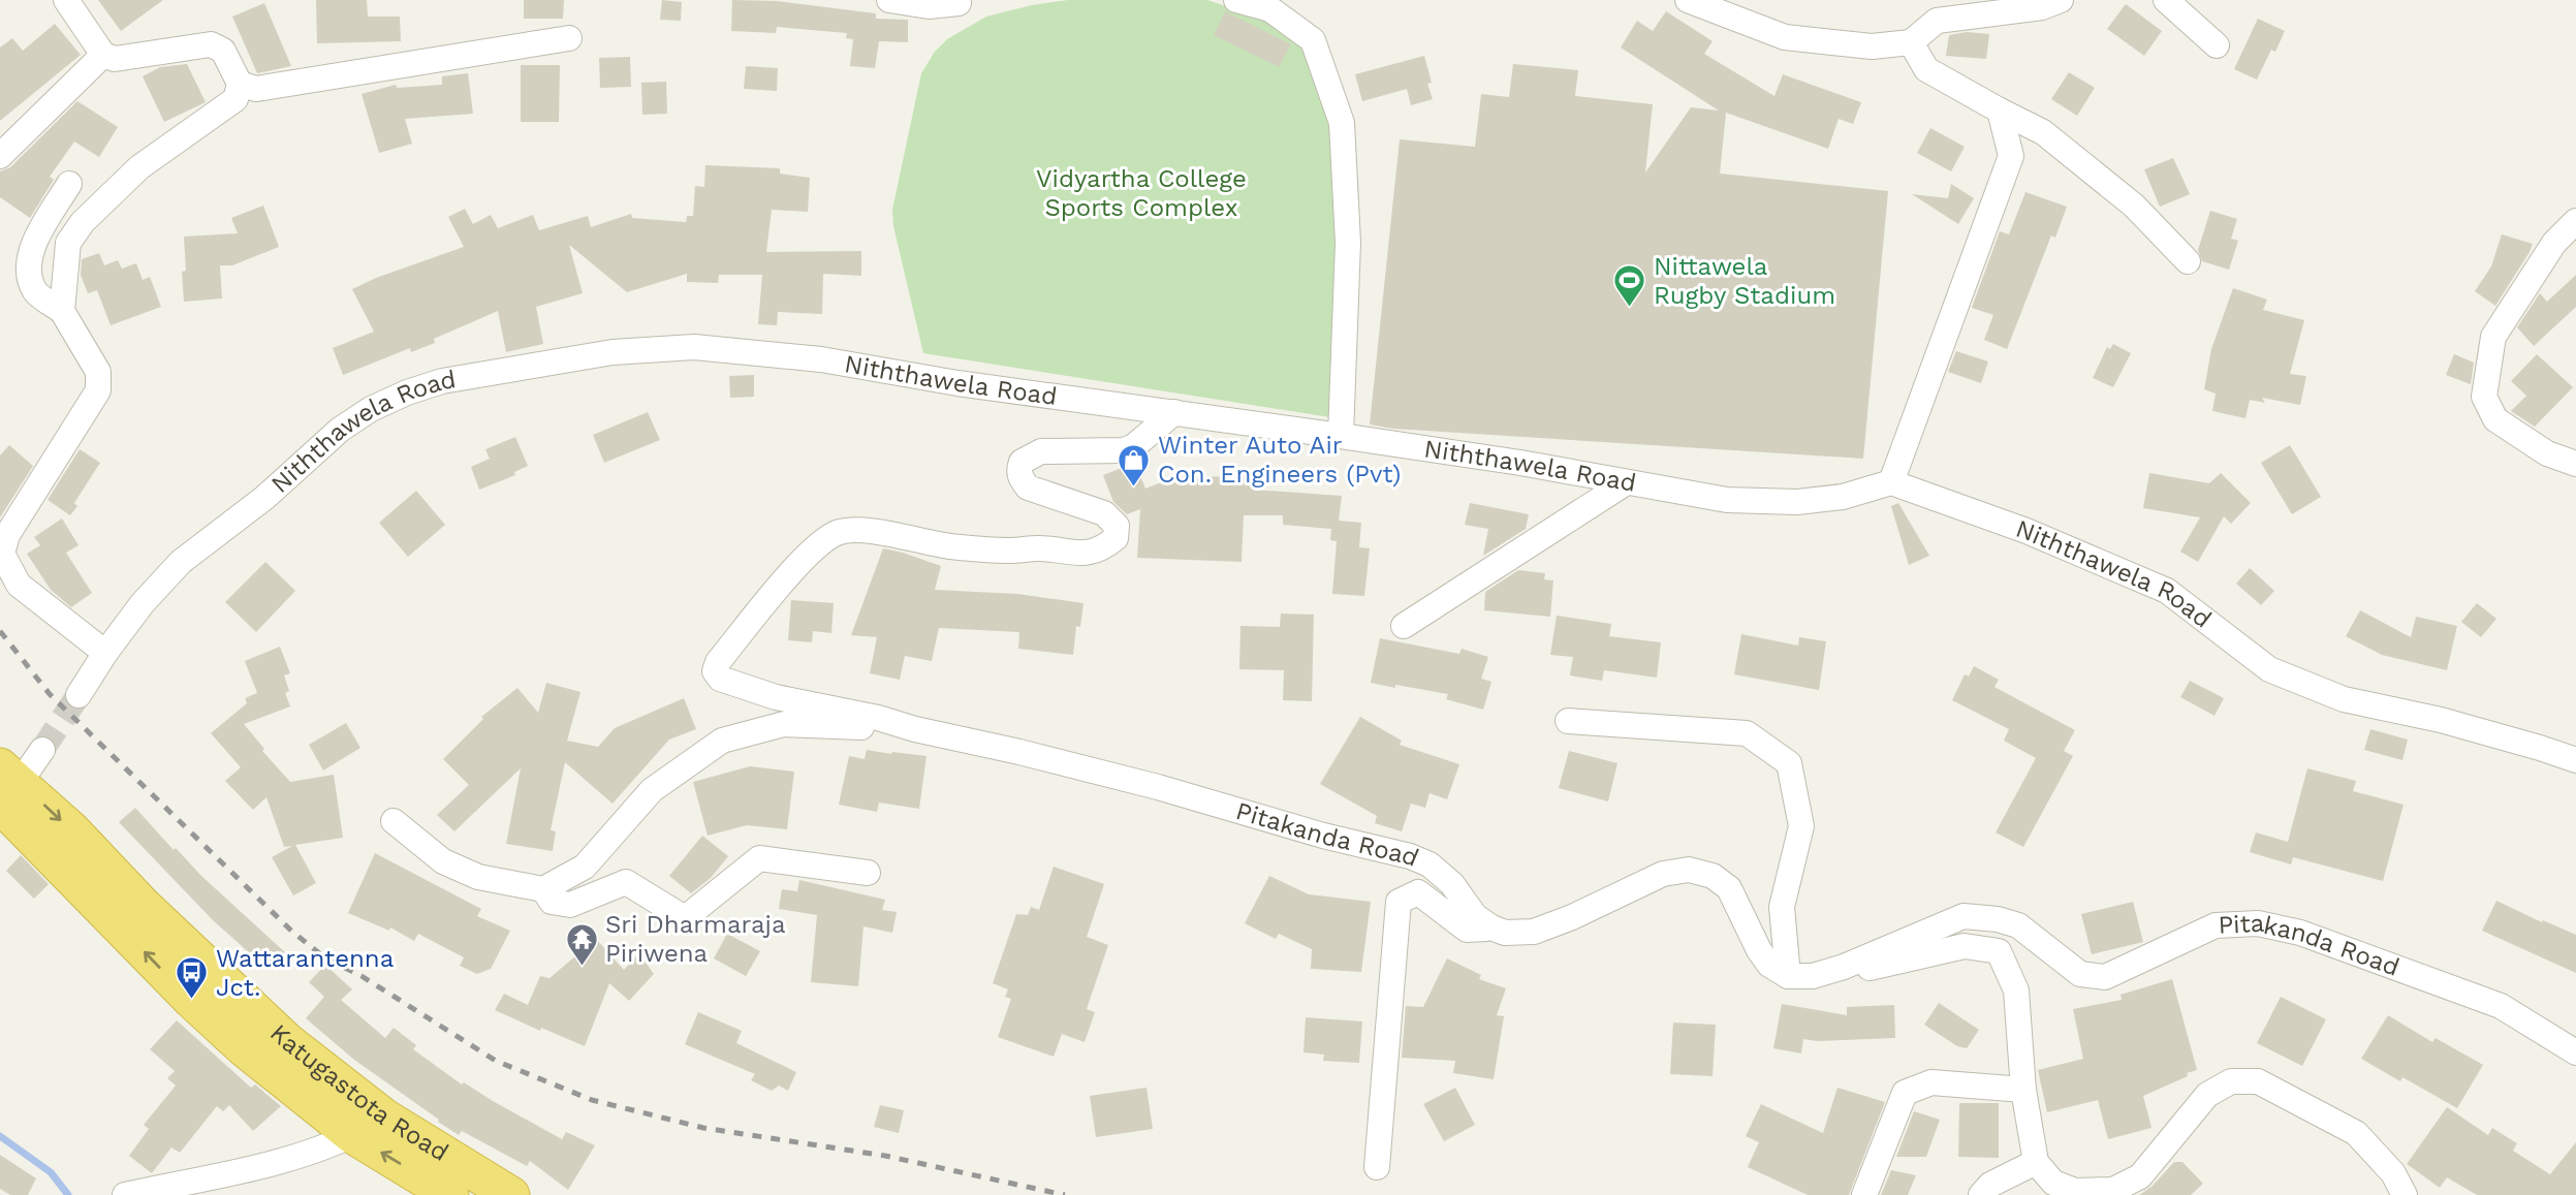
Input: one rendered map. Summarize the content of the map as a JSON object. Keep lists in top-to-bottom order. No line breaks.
{"streets":{"highway":["Katugastota Road"],"street":["Niththawela Road","Pitakanda Road"]},"crossings":[["Niththawela Road","Pitakanda Road"]],"parks":["Vidyartha College Sports Complex"],"places":{"sports":["Nittawela Rugby Stadium"],"shop":["Winter Auto Air Con. Engineers (Pvt)"],"temple":["Sri Dharmaraja Piriwena"],"bus stop":["Wattarantenna Jct."]}}
